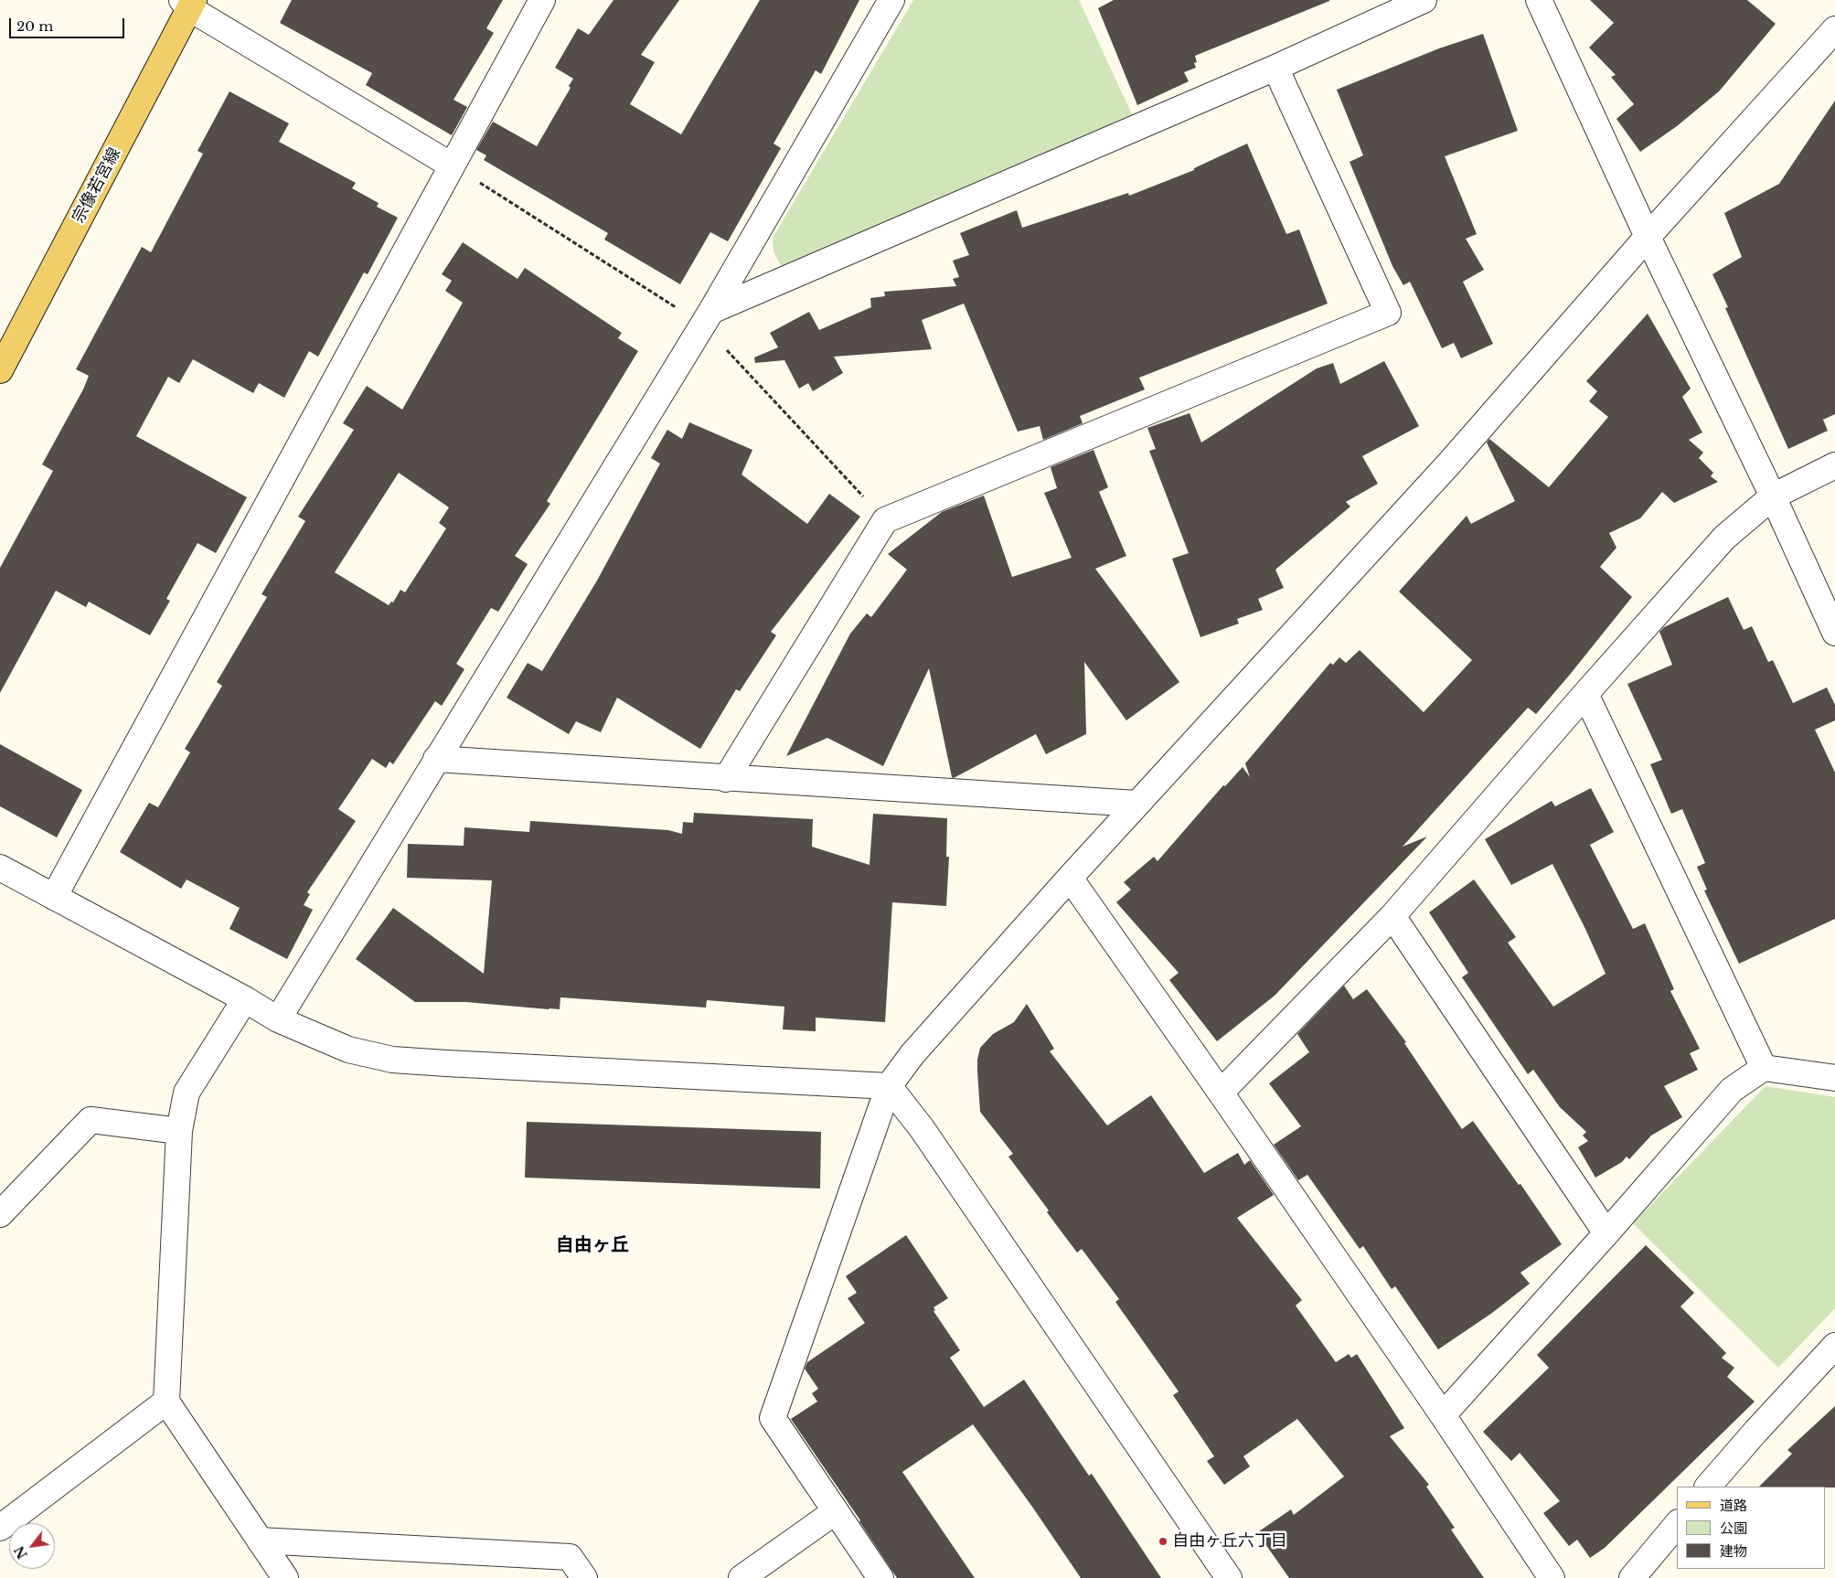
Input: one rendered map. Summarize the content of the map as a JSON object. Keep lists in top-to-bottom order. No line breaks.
{"streets":{"main road":["宗像若宮線"]},"districts":["自由ヶ丘"],"places":["自由ヶ丘六丁目"],"legend":["道路","公園","建物"],"scale_bar":"20 m","north":"bottom left"}
